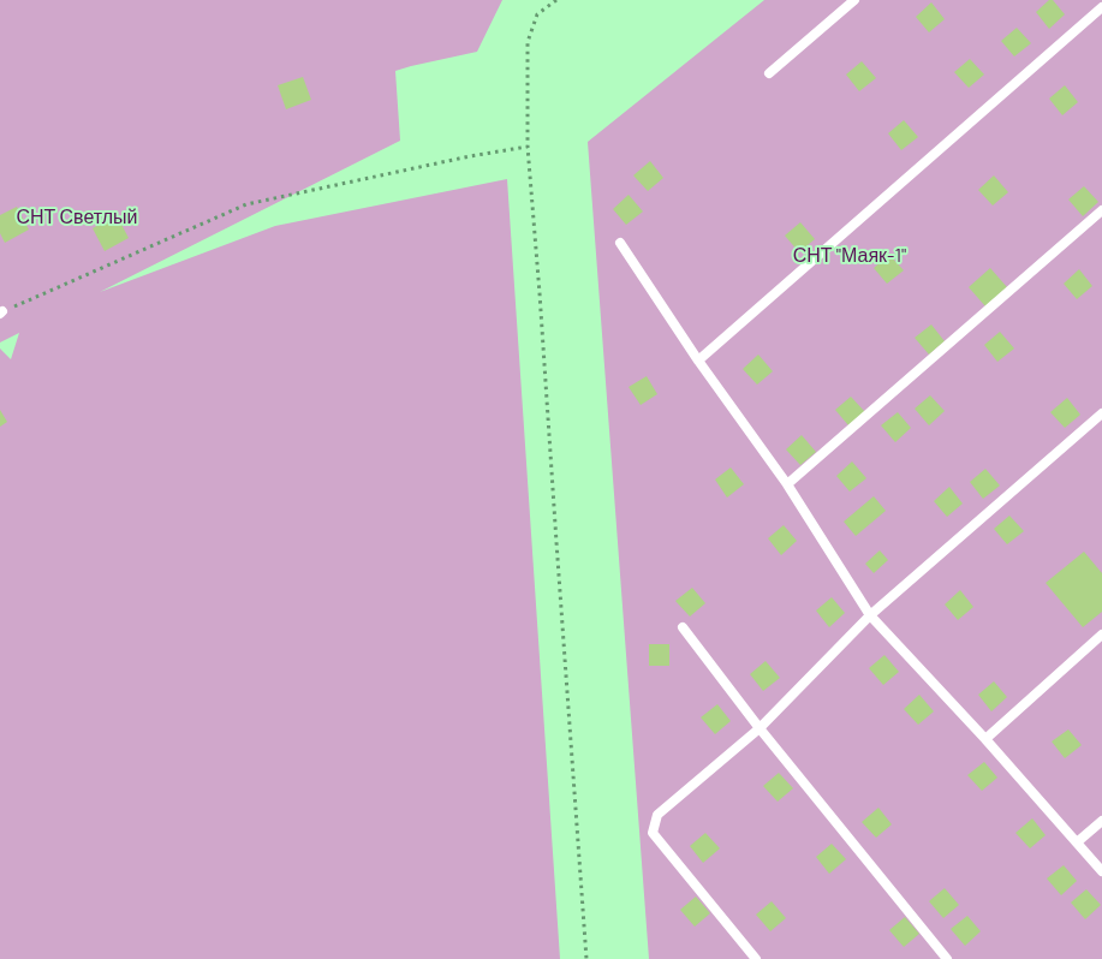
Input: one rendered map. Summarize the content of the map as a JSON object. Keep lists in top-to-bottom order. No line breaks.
{"parks":["СНТ Светлый","СНТ \"Маяк-1\""]}
